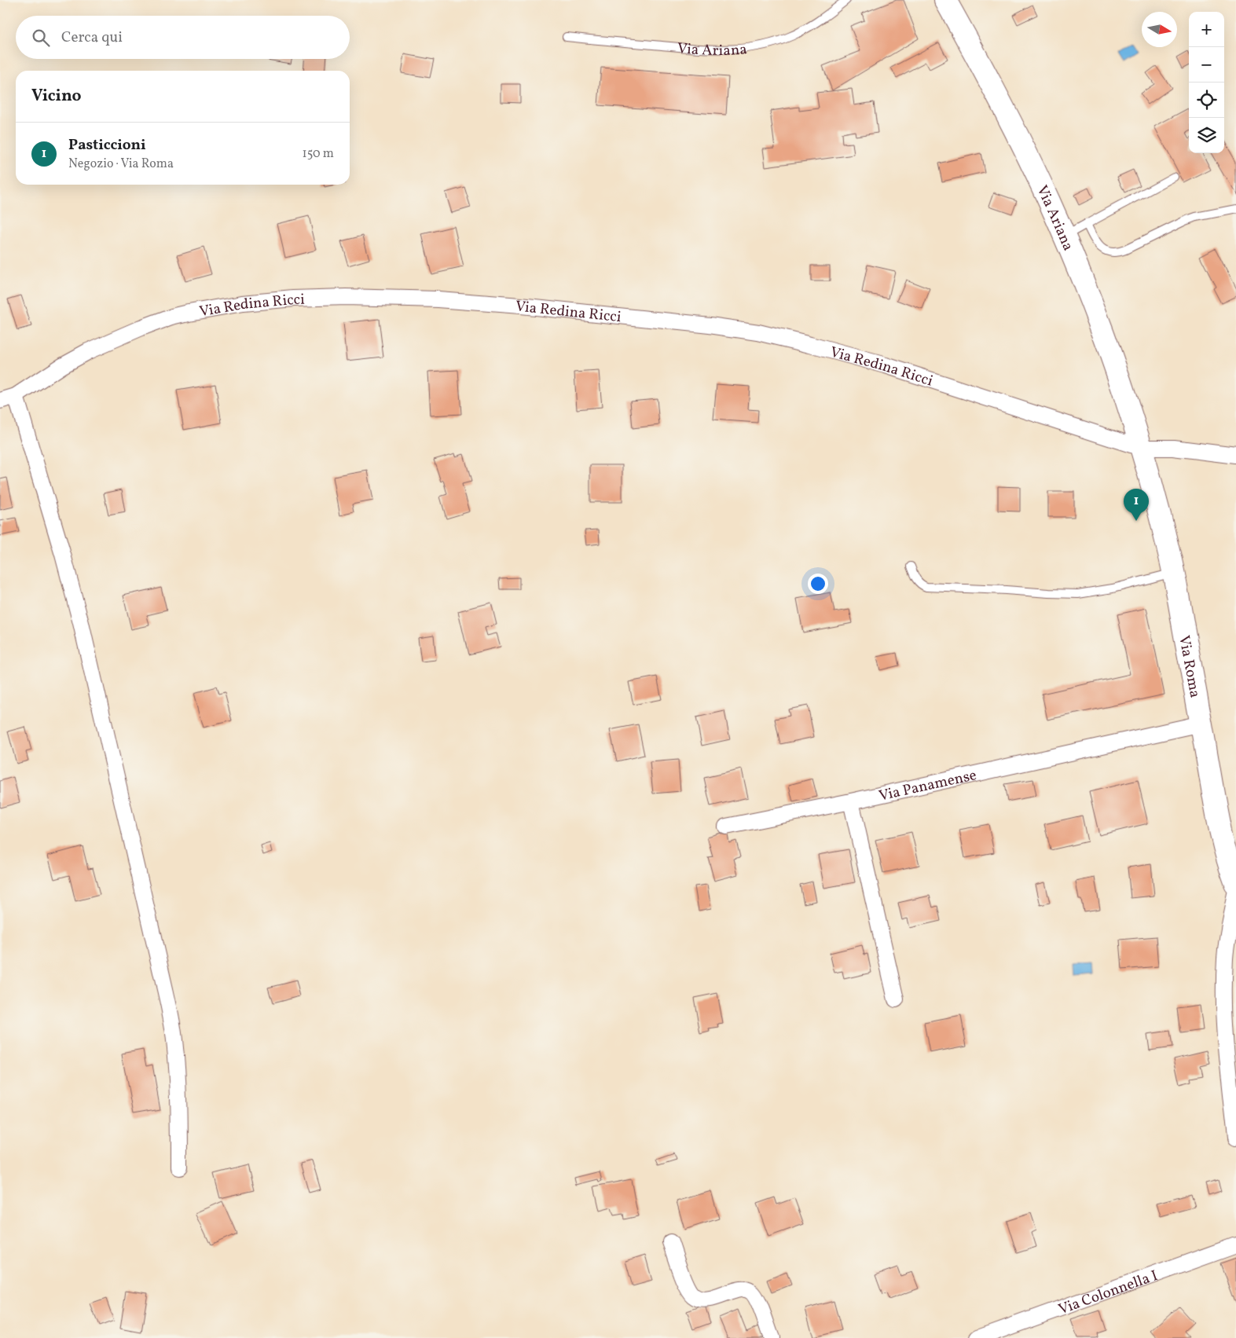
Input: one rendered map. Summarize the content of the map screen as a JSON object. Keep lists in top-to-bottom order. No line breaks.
{"streets":{"main road":["Via Ariana","Via Roma"],"street":["Via Redina Ricci","Via Panamense","Via Colonnella I"]},"crossings":[["Via Ariana","Via Redina Ricci"],["Via Ariana","Via Roma"],["Via Redina Ricci","Via Roma"],["Via Roma","Via Panamense"]],"north":"right","page":{"map_buttons":["+","−"],"search":"Cerca qui","heading":"Vicino","list":[{"mark":"1","name":"Pasticcioni","note":"Negozio · Via Roma","value":"150 m"}],"pins":"1"}}
